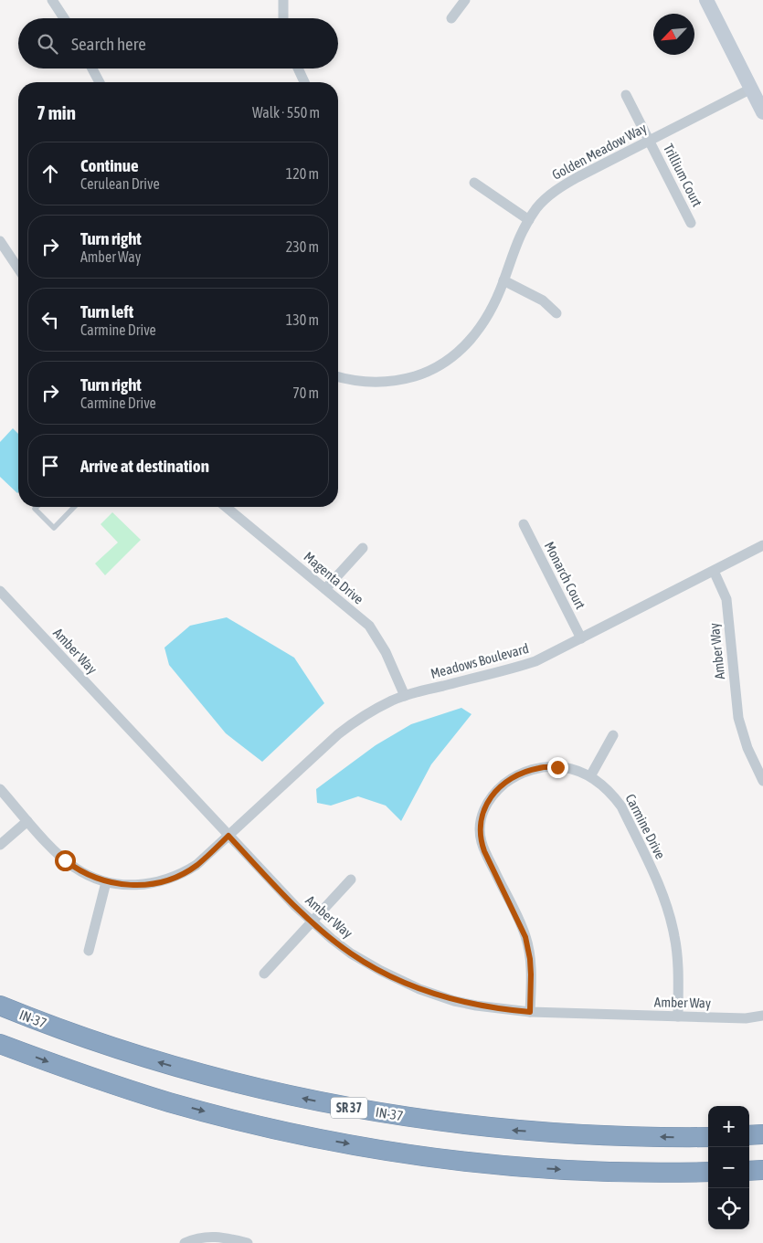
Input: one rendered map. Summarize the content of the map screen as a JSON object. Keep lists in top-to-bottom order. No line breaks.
{"streets":{"highway":["IN-37","SR 37"],"street":["Golden Meadow Way","Trillium Court","Monarch Court","Magenta Drive","Amber Way","Meadows Boulevard","Carmine Drive"]},"crossings":[["Golden Meadow Way","Trillium Court"],["Monarch Court","Meadows Boulevard"],["Magenta Drive","Meadows Boulevard"],["Amber Way","Meadows Boulevard"],["Amber Way","Carmine Drive"]],"north":"bottom left","page":{"search":"Search here","heading":["7 min","Walk · 550 m"],"list":[["Continue","Cerulean Drive","120 m"],["Turn right","Amber Way","230 m"],["Turn left","Carmine Drive","130 m"],["Turn right","Carmine Drive","70 m"],"Arrive at destination"],"map_buttons":["+","−"]}}
